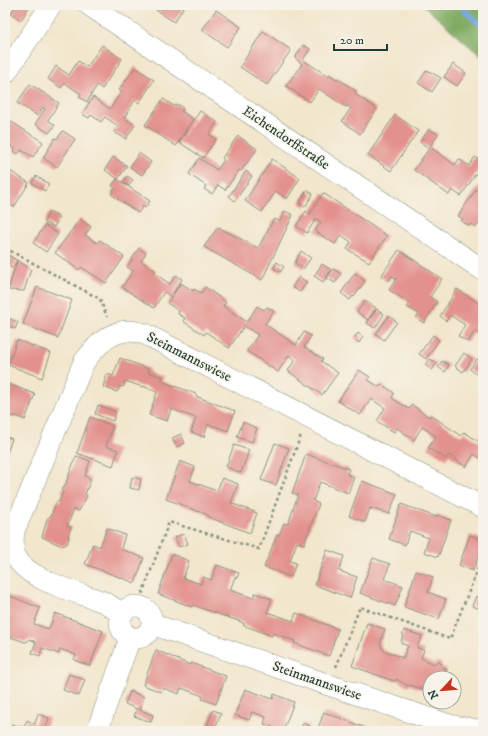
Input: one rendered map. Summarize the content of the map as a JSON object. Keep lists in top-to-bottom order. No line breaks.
{"streets":{"street":["Eichendorffstraße","Steinmannswiese"]},"scale_bar":"20 m","north":"bottom left"}
